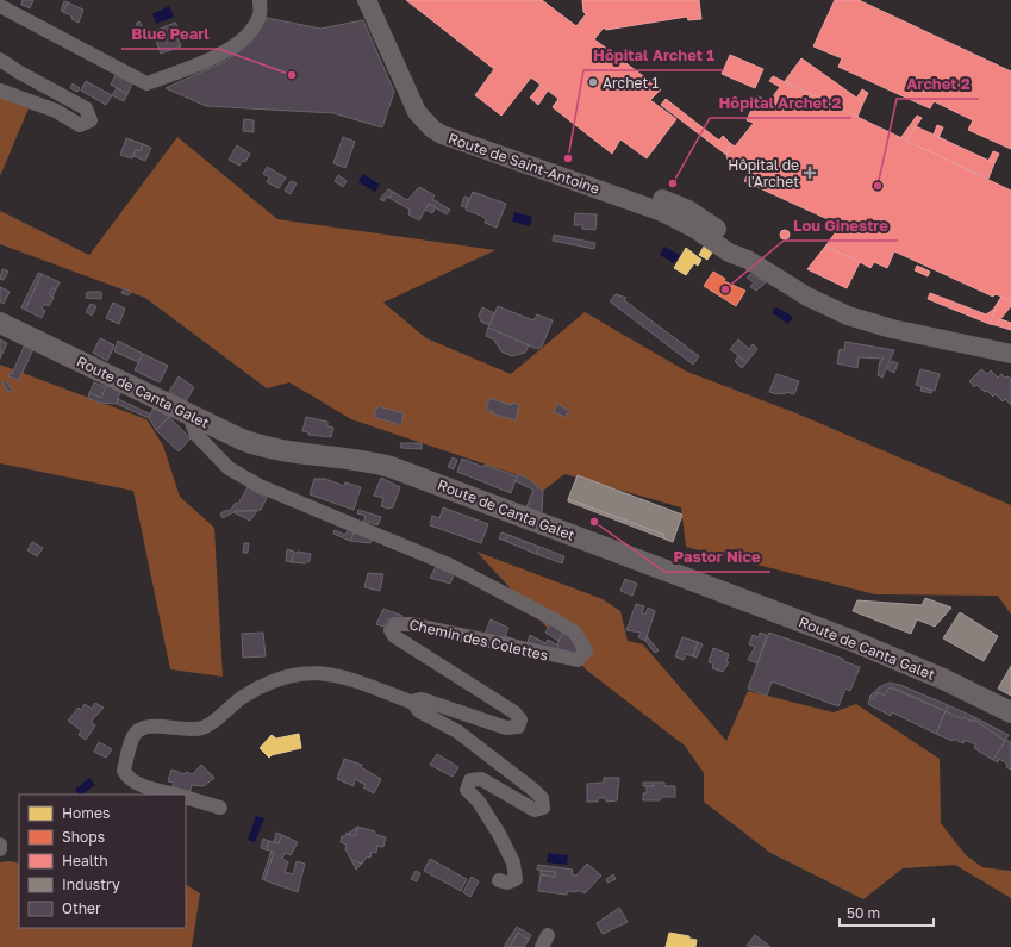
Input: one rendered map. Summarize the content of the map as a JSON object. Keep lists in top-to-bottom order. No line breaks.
{"streets":{"main road":["Route de Canta Galet"],"street":["Route de Saint-Antoine","Chemin des Colettes"]},"crossings":[["Route de Canta Galet","Chemin des Colettes"]],"places":{"other":["Blue Pearl","Archet 1","Hôpital Archet 1","Hôpital Archet 2","Archet 2","Lou Ginestre","Pastor Nice"],"health":["Hôpital de l'Archet"]},"legend":["Homes","Shops","Health","Industry","Other"],"scale_bar":"50 m"}
